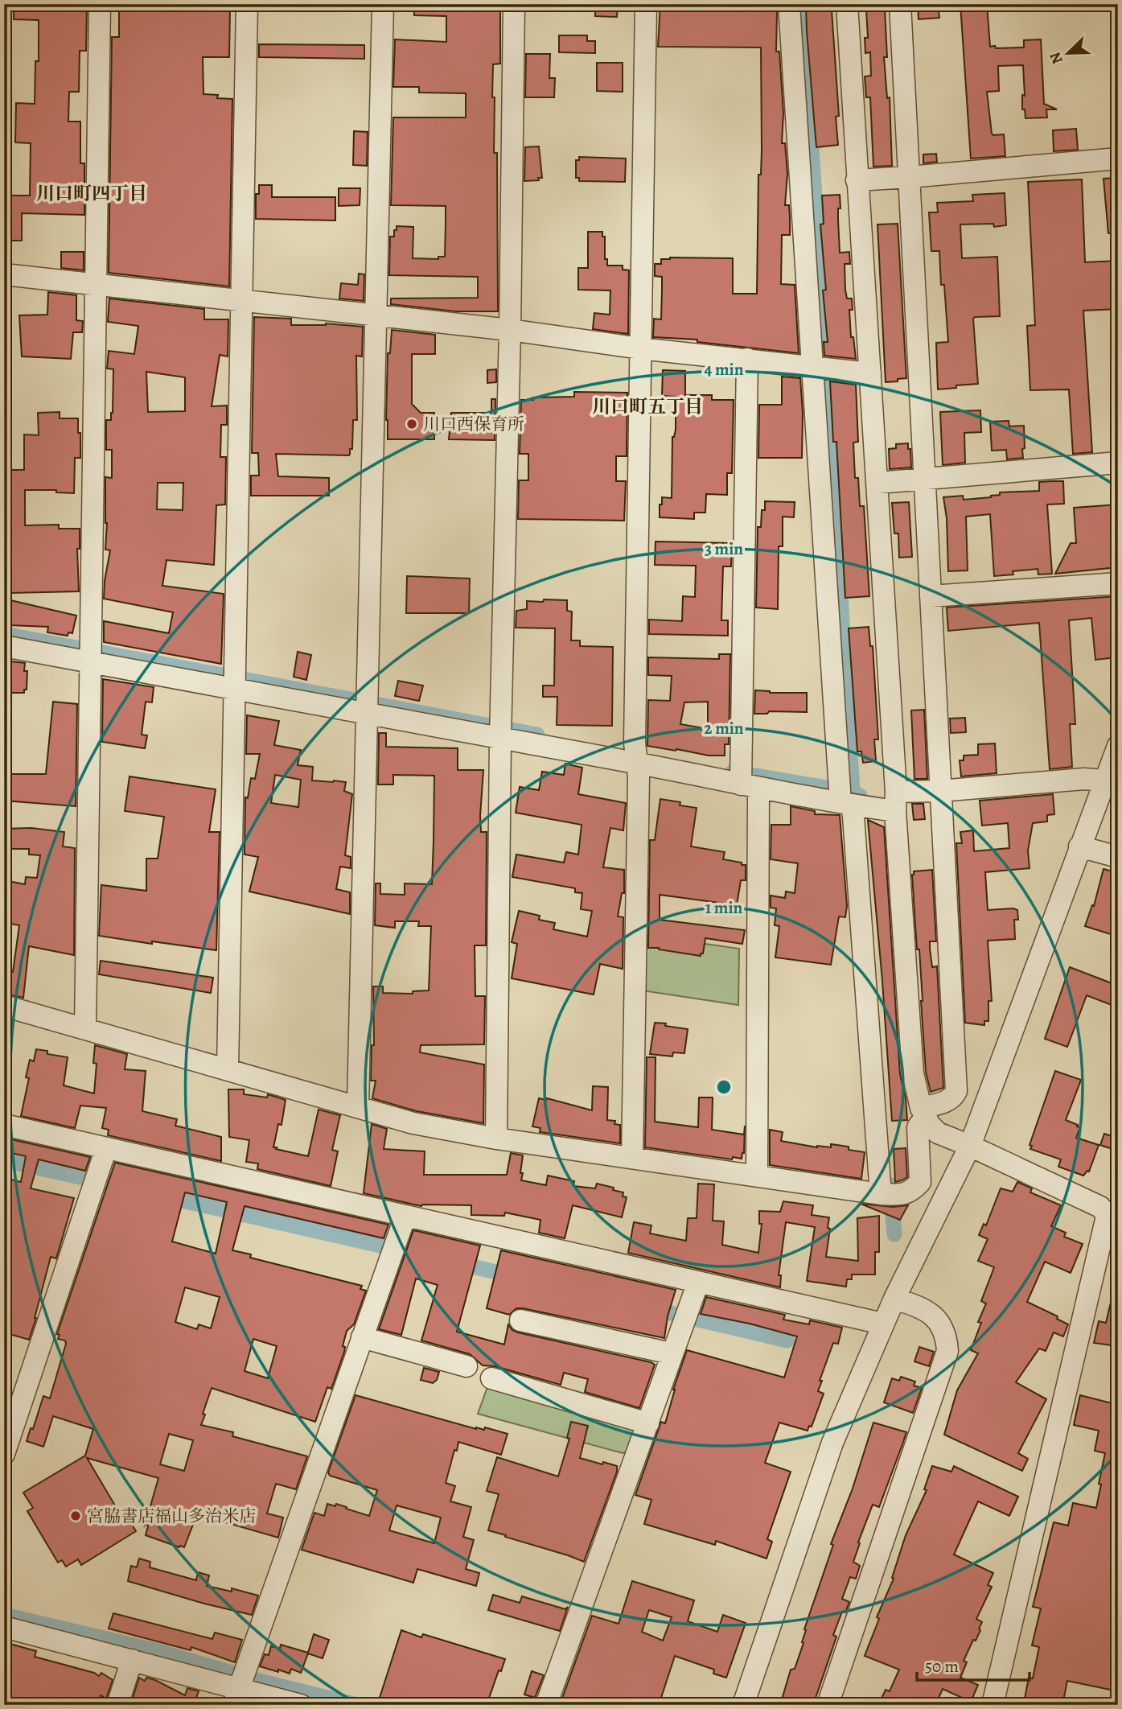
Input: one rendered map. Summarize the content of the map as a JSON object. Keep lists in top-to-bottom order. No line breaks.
{"districts":["川口町四丁目","川口町五丁目"],"places":["川口西保育所","宮脇書店福山多治米店"],"scale_bar":"50 m","north":"bottom left","rings":["4 min","3 min","2 min","1 min"]}
